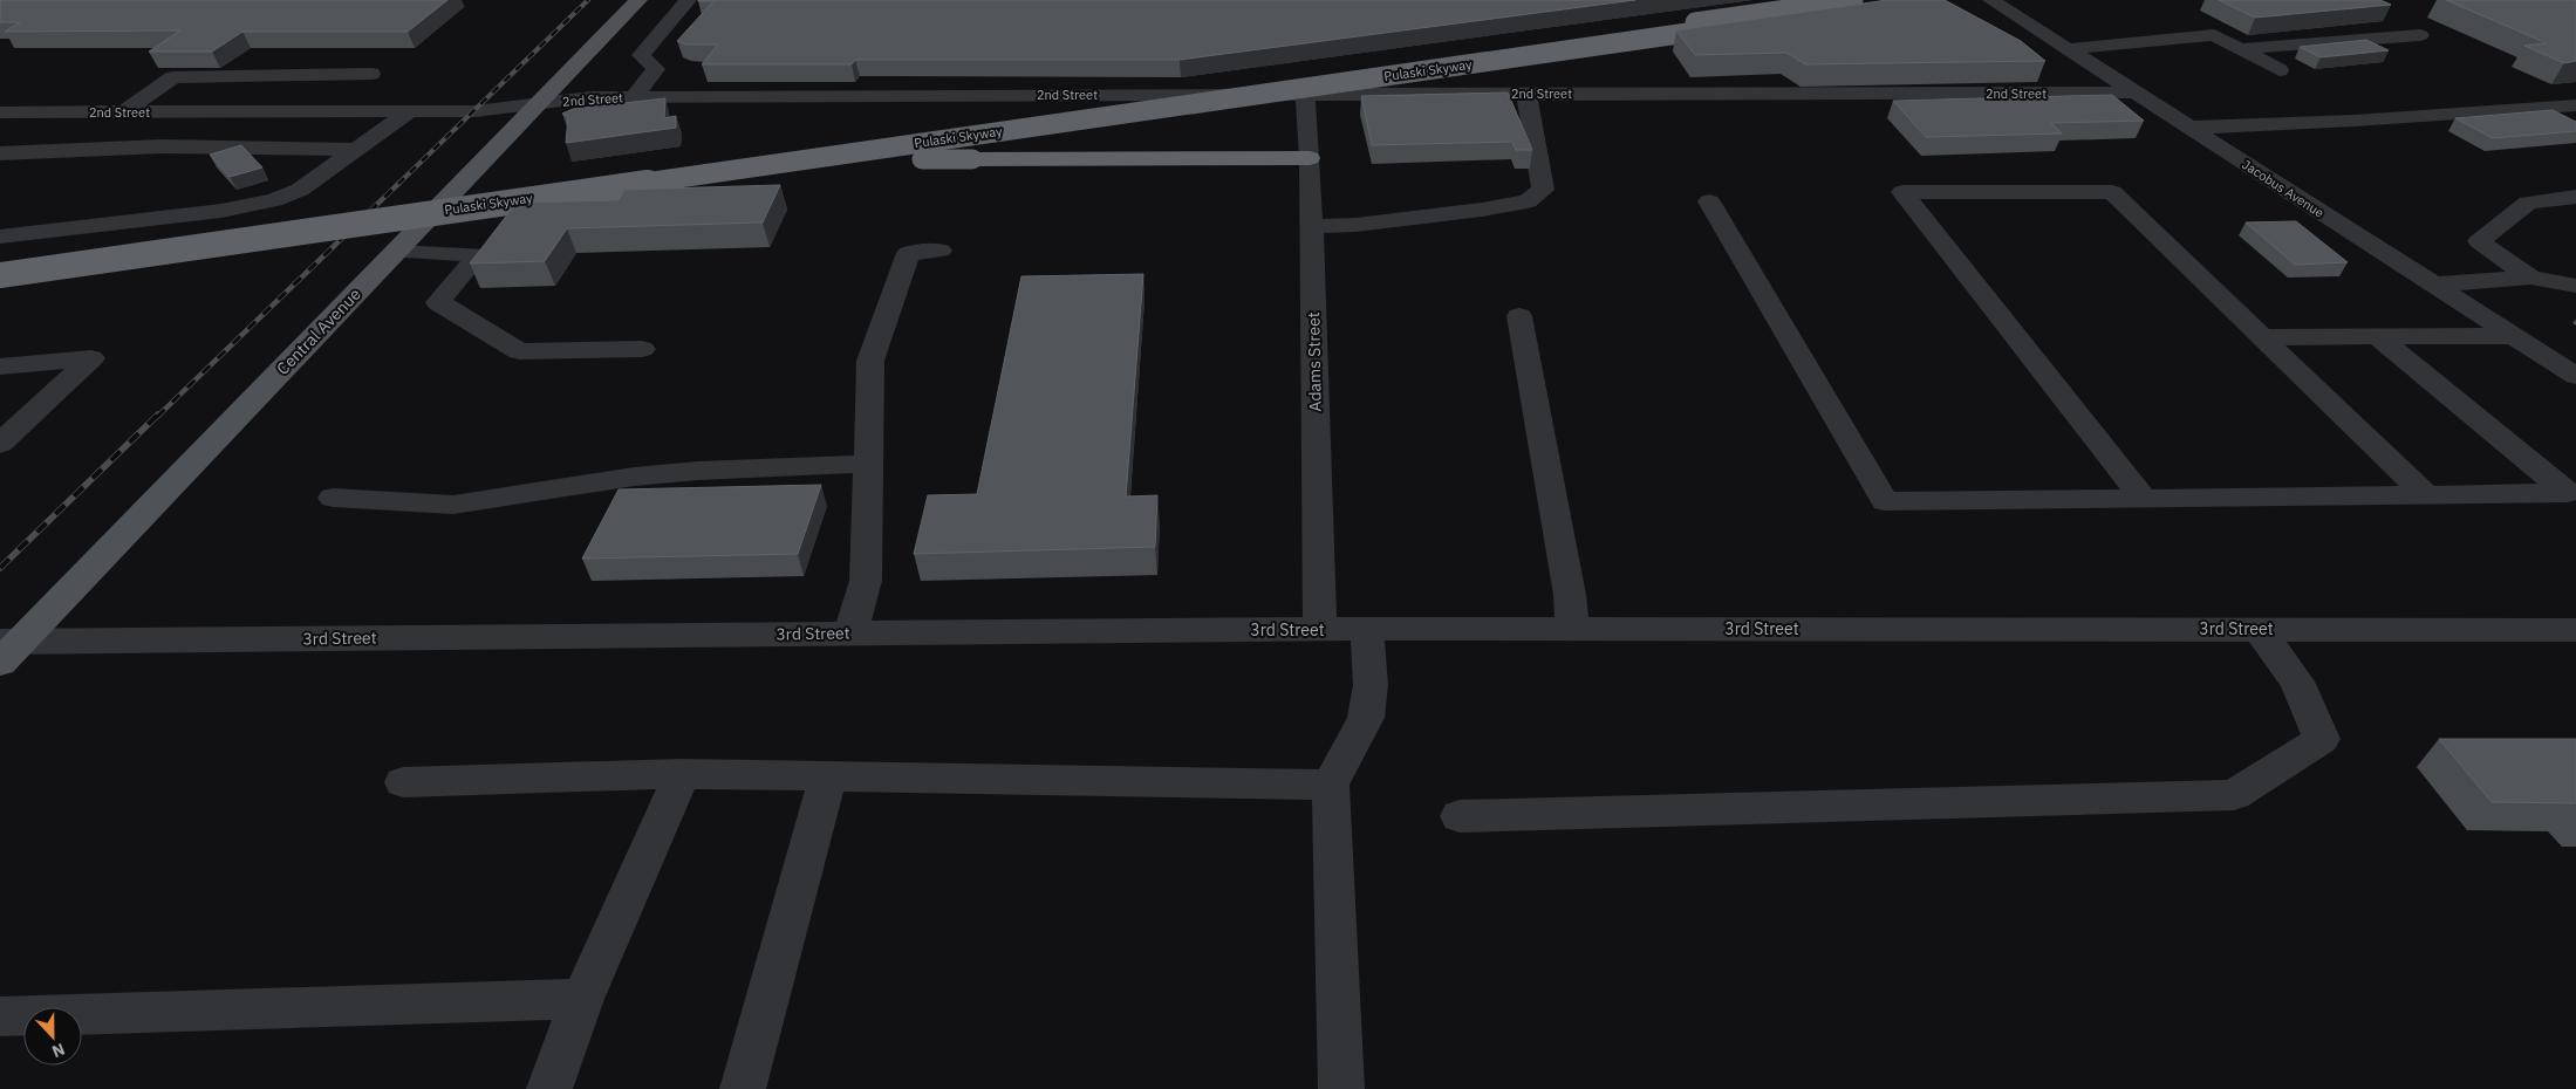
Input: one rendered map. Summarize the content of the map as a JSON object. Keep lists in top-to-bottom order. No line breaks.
{"streets":{"highway":["Pulaski Skyway"],"main road":["Central Avenue"],"street":["2nd Street","Jacobus Avenue","Adams Street","3rd Street"]},"crossings":[["2nd Street","Jacobus Avenue"],["2nd Street","Central Avenue"],["2nd Street","Adams Street"],["Central Avenue","3rd Street"],["Adams Street","3rd Street"]],"north":"bottom"}
